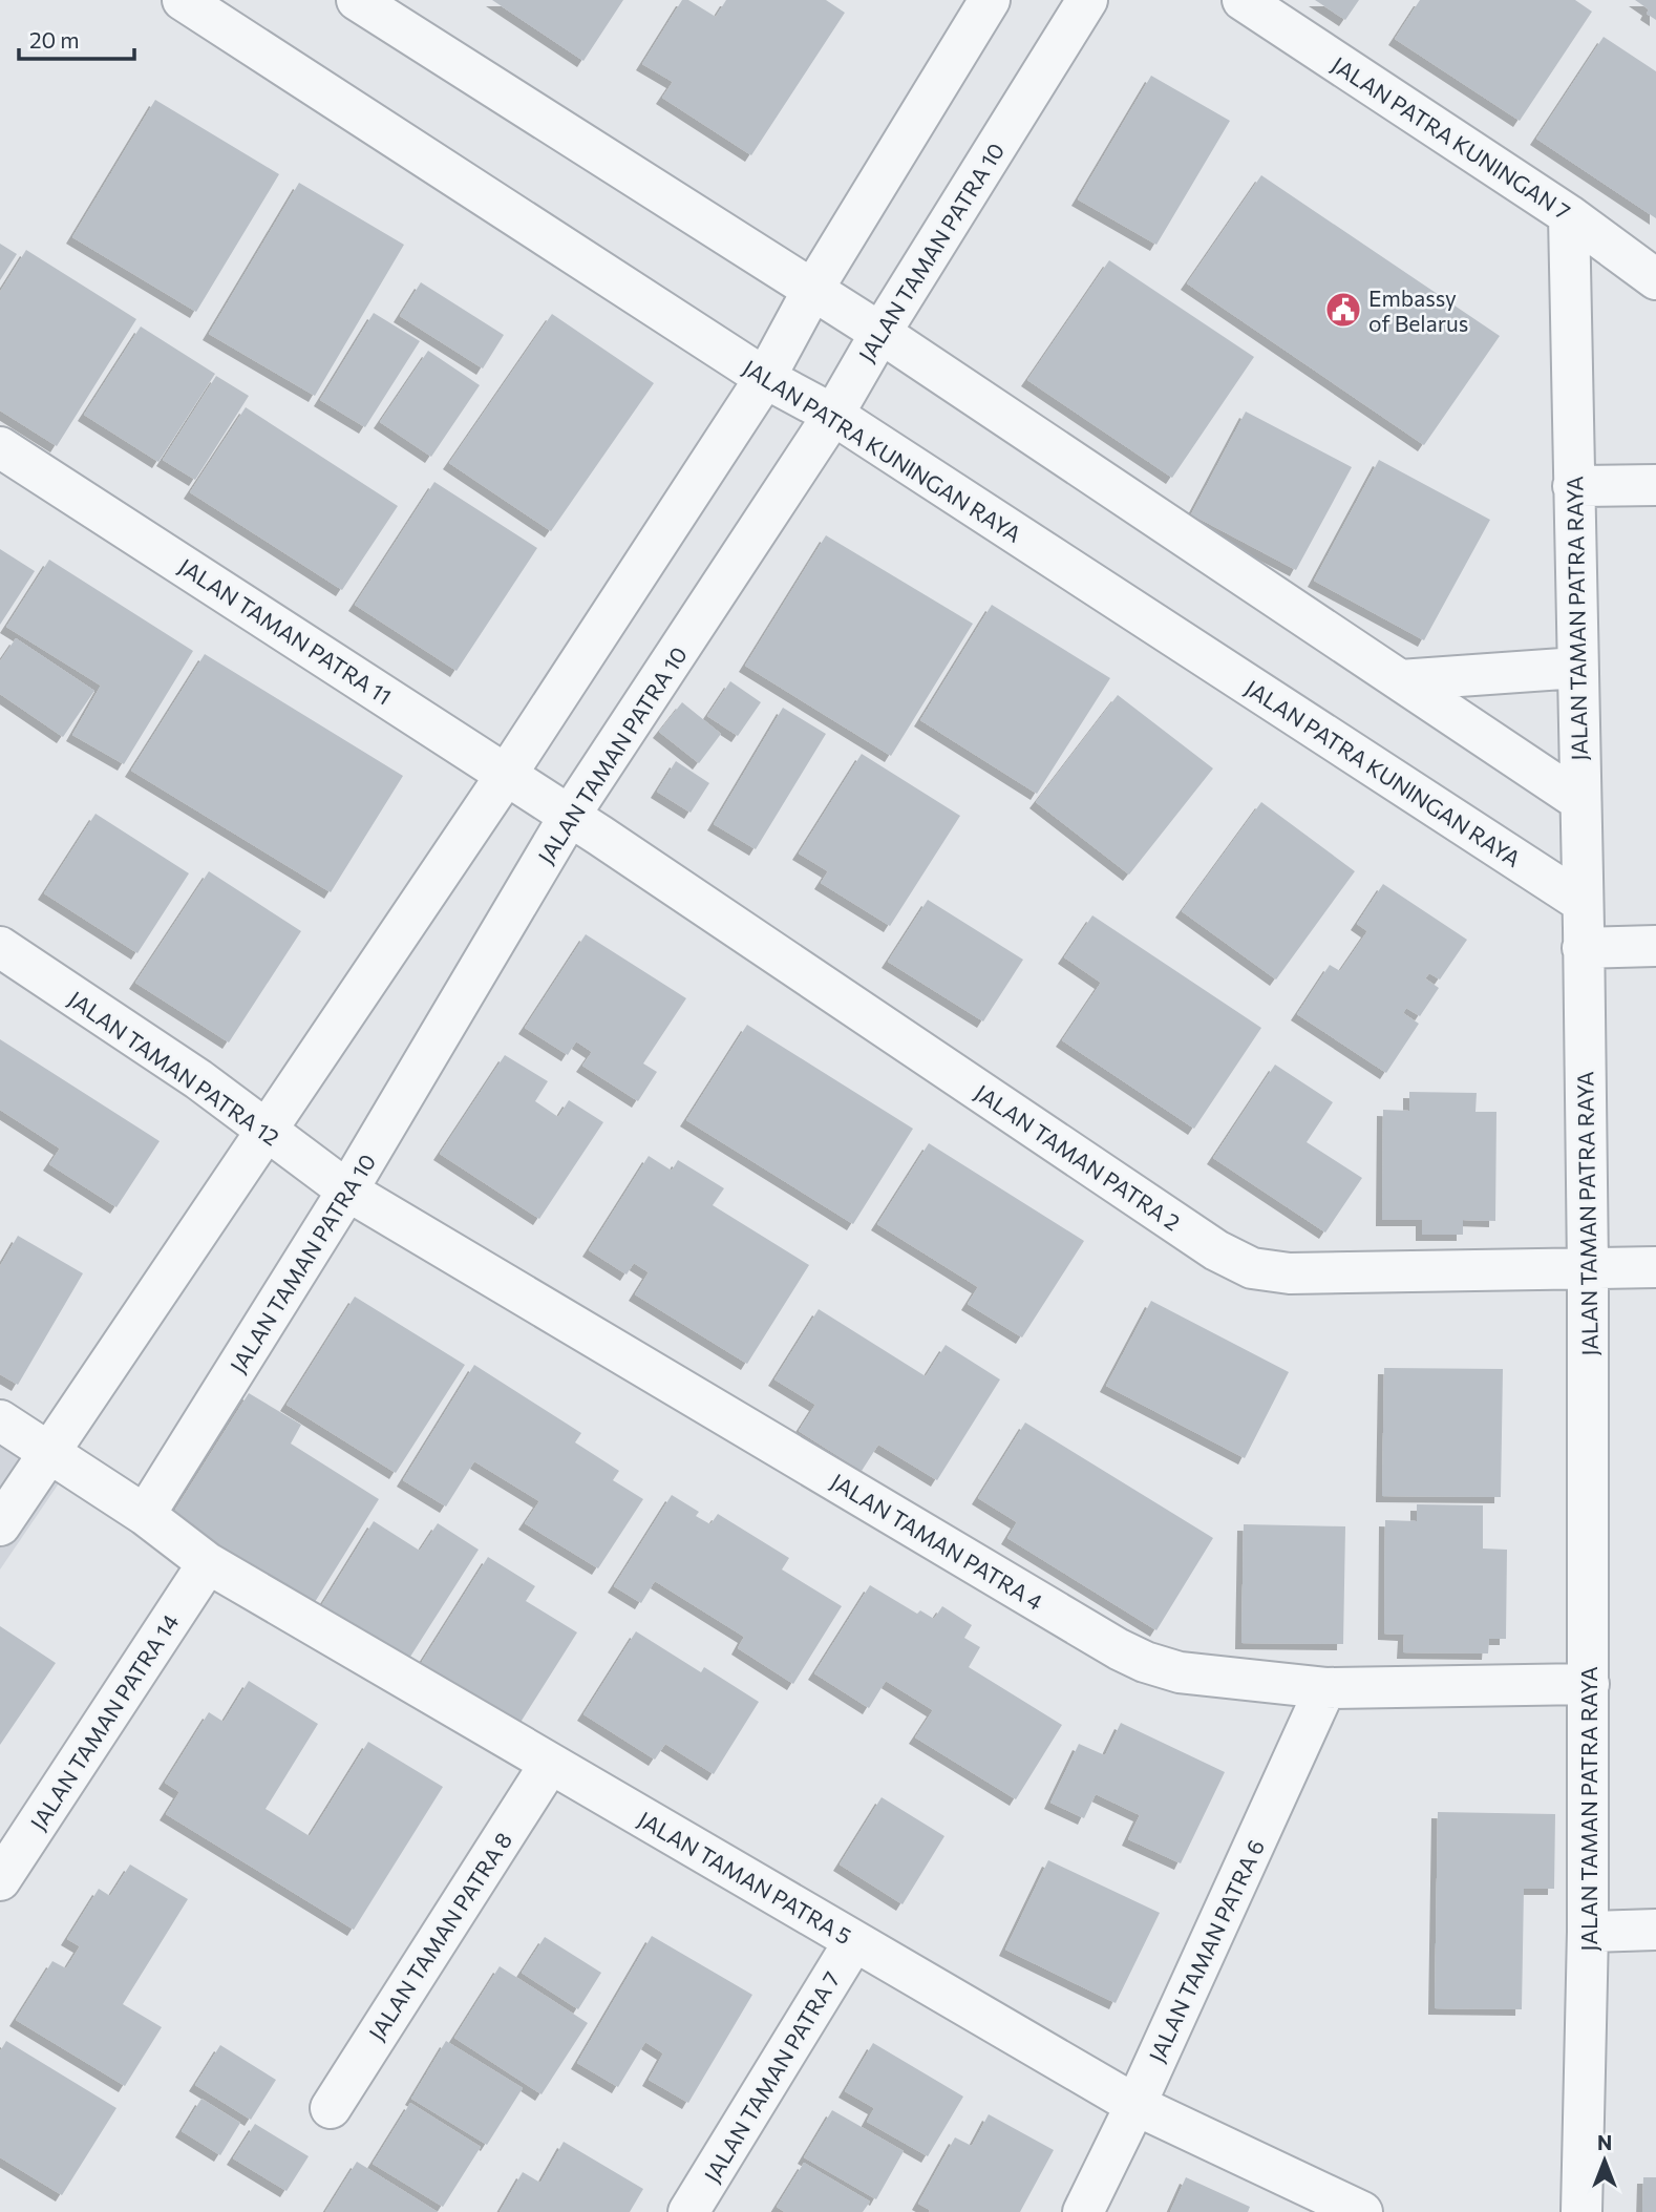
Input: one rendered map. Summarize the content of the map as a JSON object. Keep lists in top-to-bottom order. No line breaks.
{"streets":{"street":["JALAN PATRA KUNINGAN 7","JALAN TAMAN PATRA 10","JALAN PATRA KUNINGAN RAYA","JALAN TAMAN PATRA RAYA","JALAN TAMAN PATRA 11","JALAN TAMAN PATRA 12","JALAN TAMAN PATRA 2","JALAN TAMAN PATRA 4","JALAN TAMAN PATRA 14","JALAN TAMAN PATRA 5","JALAN TAMAN PATRA 8","JALAN TAMAN PATRA 6","JALAN TAMAN PATRA 7"]},"crossings":[["JALAN PATRA KUNINGAN 7","JALAN TAMAN PATRA RAYA"],["JALAN TAMAN PATRA 10","JALAN PATRA KUNINGAN RAYA"],["JALAN TAMAN PATRA 10","JALAN TAMAN PATRA 11"],["JALAN TAMAN PATRA 10","JALAN TAMAN PATRA 12"],["JALAN TAMAN PATRA 10","JALAN TAMAN PATRA 2"],["JALAN TAMAN PATRA 10","JALAN TAMAN PATRA 4"],["JALAN TAMAN PATRA 10","JALAN TAMAN PATRA 5"],["JALAN PATRA KUNINGAN RAYA","JALAN TAMAN PATRA RAYA"],["JALAN TAMAN PATRA RAYA","JALAN TAMAN PATRA 2"],["JALAN TAMAN PATRA RAYA","JALAN TAMAN PATRA 4"],["JALAN TAMAN PATRA 11","JALAN TAMAN PATRA 2"],["JALAN TAMAN PATRA 12","JALAN TAMAN PATRA 4"],["JALAN TAMAN PATRA 4","JALAN TAMAN PATRA 6"],["JALAN TAMAN PATRA 14","JALAN TAMAN PATRA 5"],["JALAN TAMAN PATRA 5","JALAN TAMAN PATRA 8"],["JALAN TAMAN PATRA 5","JALAN TAMAN PATRA 6"],["JALAN TAMAN PATRA 5","JALAN TAMAN PATRA 7"]],"places":{"public building":["Embassy of Belarus"]},"scale_bar":"20 m","north":"top"}
